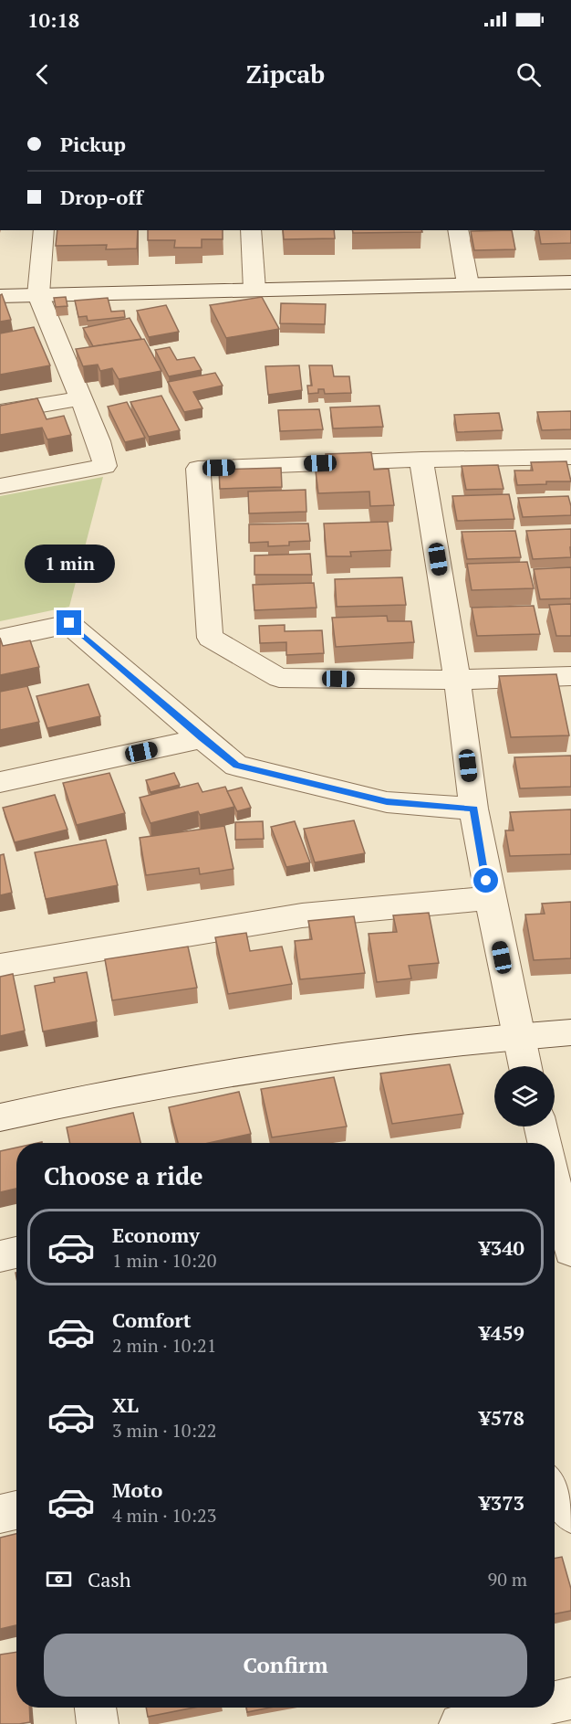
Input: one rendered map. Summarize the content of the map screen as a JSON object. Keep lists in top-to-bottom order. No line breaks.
{"page":{"status":"10:18","header":"Zipcab","banner":["Pickup","Drop-off"],"bubble":"1 min","heading":"Choose a ride","list":[{"name":"Economy","note":"1 min · 10:20","value":"¥340"},{"name":"Comfort","note":"2 min · 10:21","value":"¥459"},{"name":"XL","note":"3 min · 10:22","value":"¥578"},{"name":"Moto","note":"4 min · 10:23","value":"¥373"}],"pay":["Cash","90 m"],"buttons":"Confirm"}}
